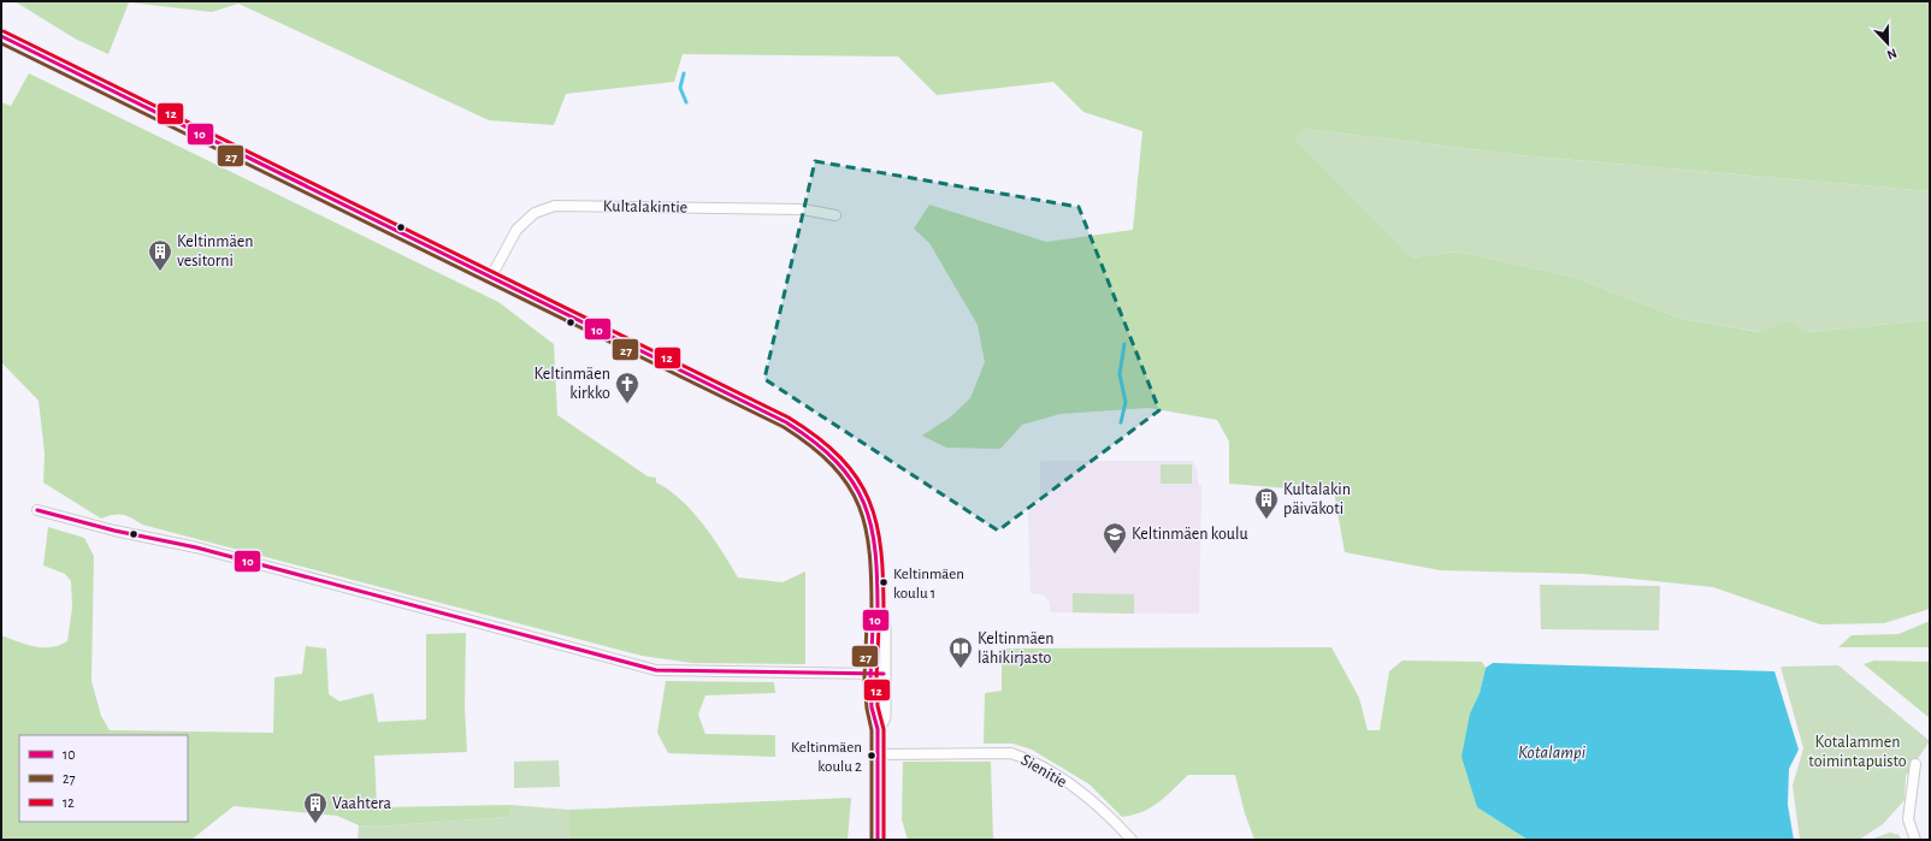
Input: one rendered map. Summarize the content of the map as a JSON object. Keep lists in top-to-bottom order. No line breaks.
{"streets":{"street":["Kultalakintie","Sienitie"]},"water":["Kotalampi"],"parks":["Kotalammen toimintapuisto"],"places":{"building":["Keltinmäen vesitorni","Kultalakin päiväkoti","Vaahtera"],"church":["Keltinmäen kirkko"],"school or university":["Keltinmäen koulu"],"other":["Keltinmäen koulu 1","Keltinmäen koulu 2"],"library":["Keltinmäen lähikirjasto"]},"lines":["transit line 12","transit line 10","transit line 27"],"legend":["10","27","12"],"north":"bottom"}
